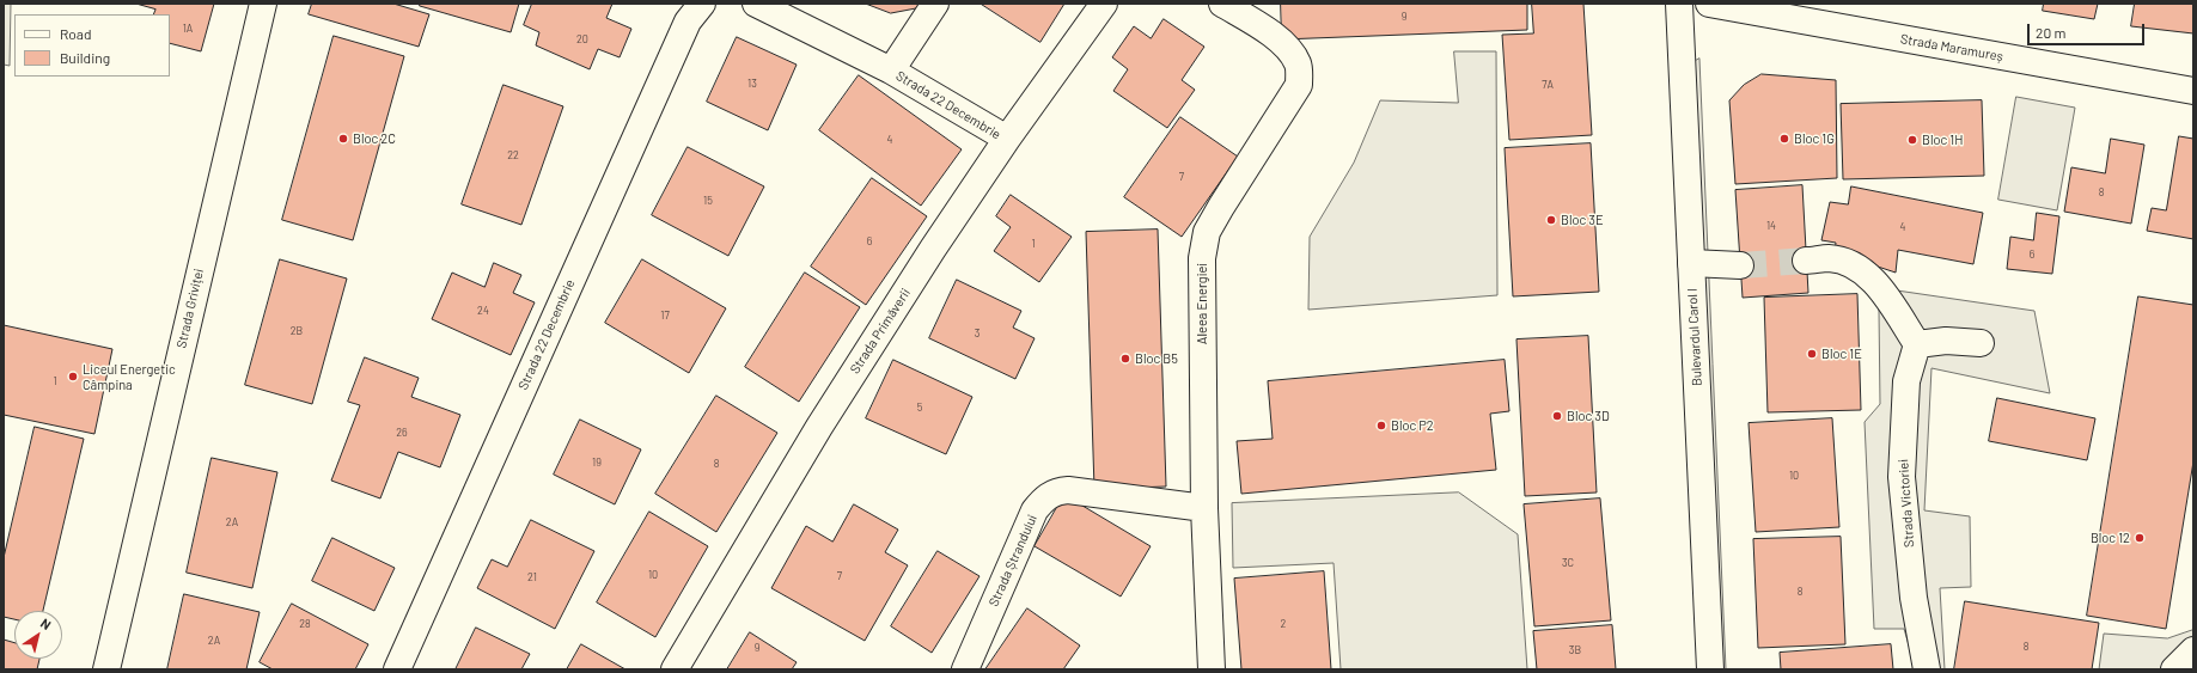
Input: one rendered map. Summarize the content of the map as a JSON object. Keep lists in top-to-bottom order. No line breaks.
{"streets":{"street":["Strada Maramureș","Strada 22 Decembrie","Aleea Energiei","Strada Griviței","Strada Primăverii","Bulevardul Carol I","Strada Victoriei","Strada Ștrandului"]},"crossings":[["Strada 22 Decembrie","Strada Primăverii"],["Aleea Energiei","Strada Ștrandului"]],"places":["Bloc 2C","Bloc 1G","Bloc 1H","Bloc 3E","Bloc 1E","Bloc B5","Liceul Energetic Câmpina","Bloc 3D","Bloc P2","Bloc 12"],"house_numbers":["9","1A","20","13","7A","4","22","7","8","15","14","4","6","1","6","24","17","2B","3","1","5","26","19","8","10","2A","3C","10","7","21","8","28","2","2A","8","9","3B"],"legend":["Road","Building"],"scale_bar":"20 m","north":"top right"}
